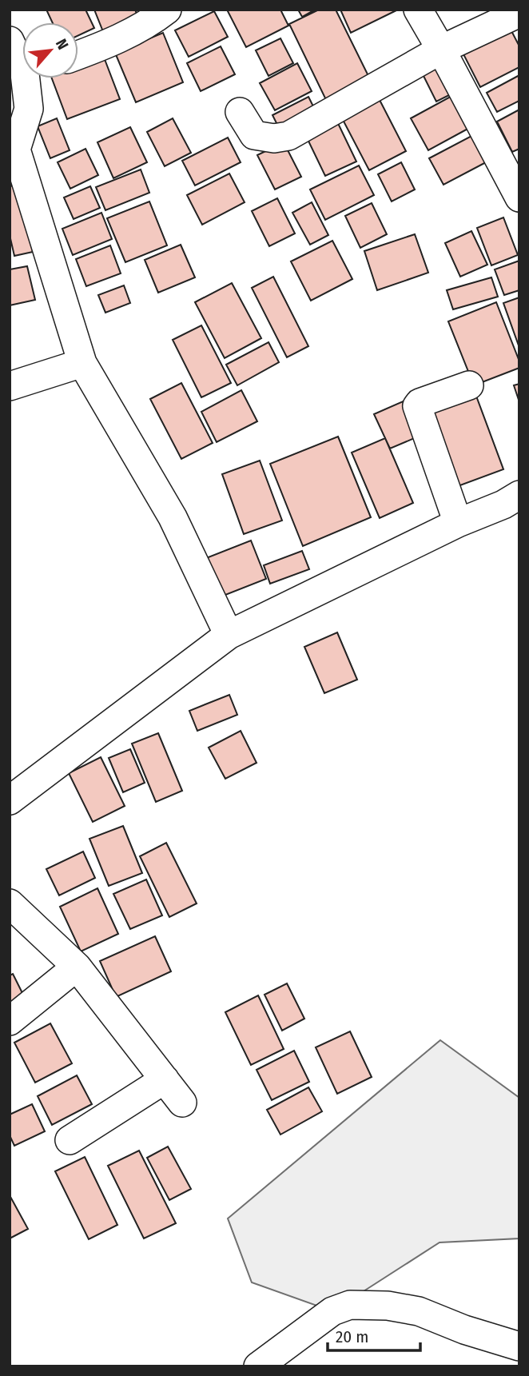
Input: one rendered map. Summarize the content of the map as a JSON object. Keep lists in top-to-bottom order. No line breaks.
{"scale_bar":"20 m","north":"top right"}
